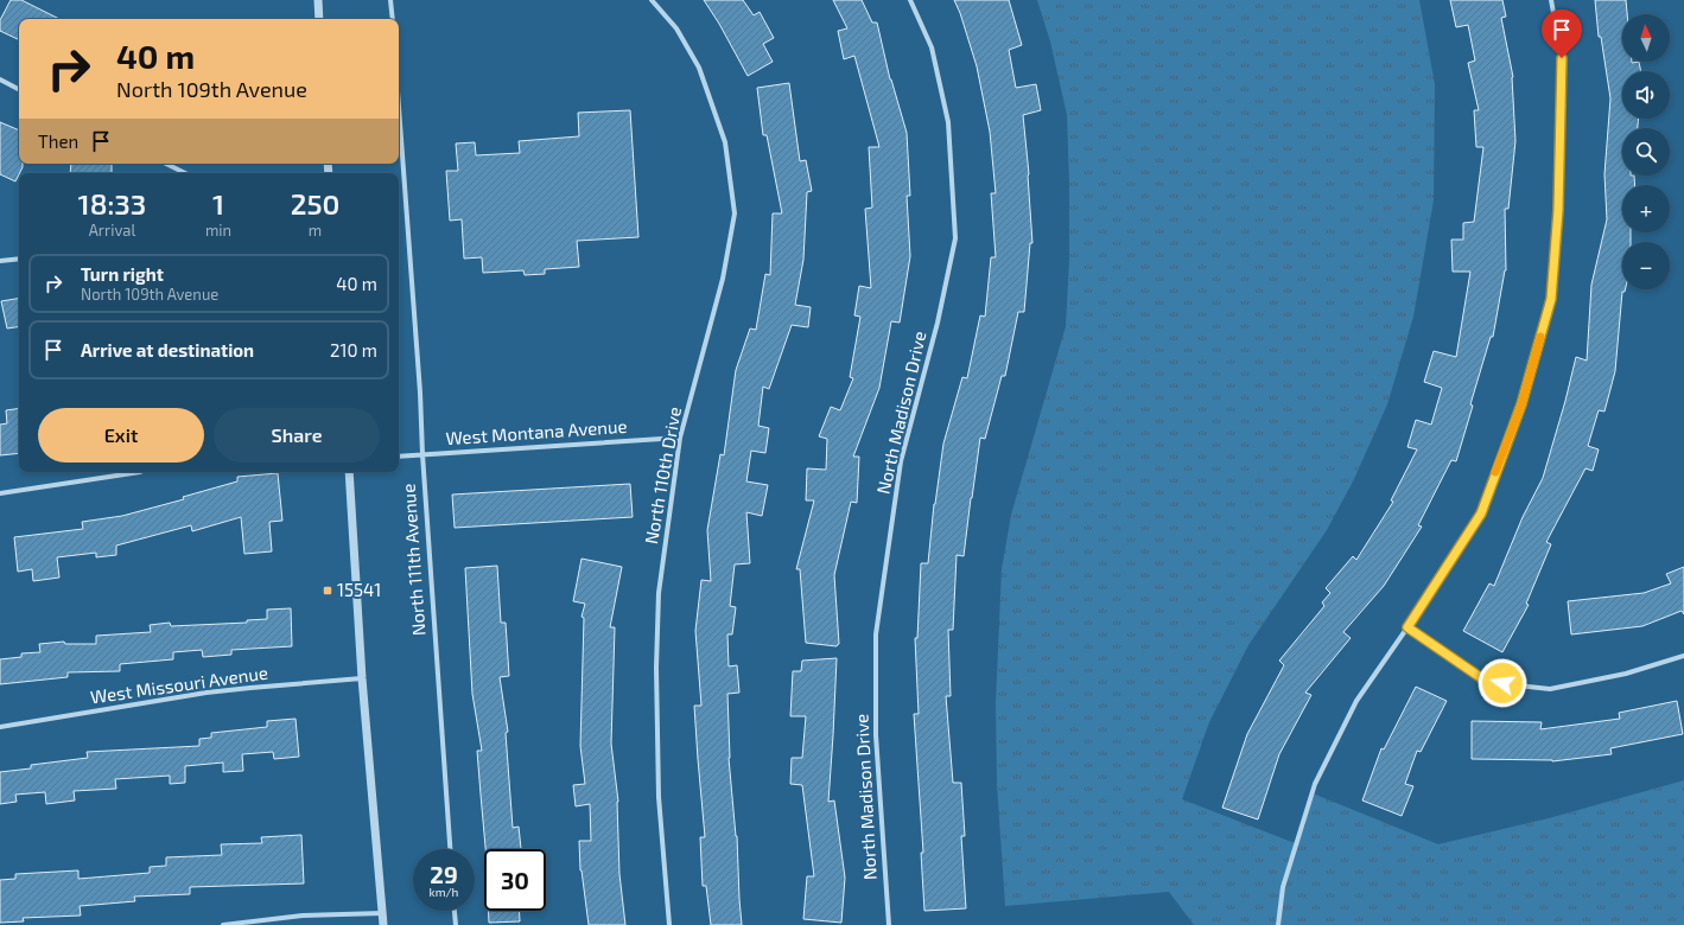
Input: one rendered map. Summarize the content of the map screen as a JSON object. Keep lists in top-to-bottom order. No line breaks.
{"streets":{"street":["North Madison Drive","West Montana Avenue","North 110th Drive","North 111th Avenue","West Missouri Avenue"]},"crossings":[["West Montana Avenue","North 110th Drive"],["West Montana Avenue","North 111th Avenue"]],"places":{"transit":["15541"]},"north":"top","page":{"map_buttons":["+","−"],"turn":["40 m","North 109th Avenue"],"then":"Then","eta":["18:33","Arrival","1","min","250","m"],"list":[{"name":"Turn right","note":"North 109th Avenue","value":"40 m"},{"name":"Arrive at destination","value":"210 m"}],"buttons":["Exit","Share"],"speed":"29 km/h","limit":"30"}}
